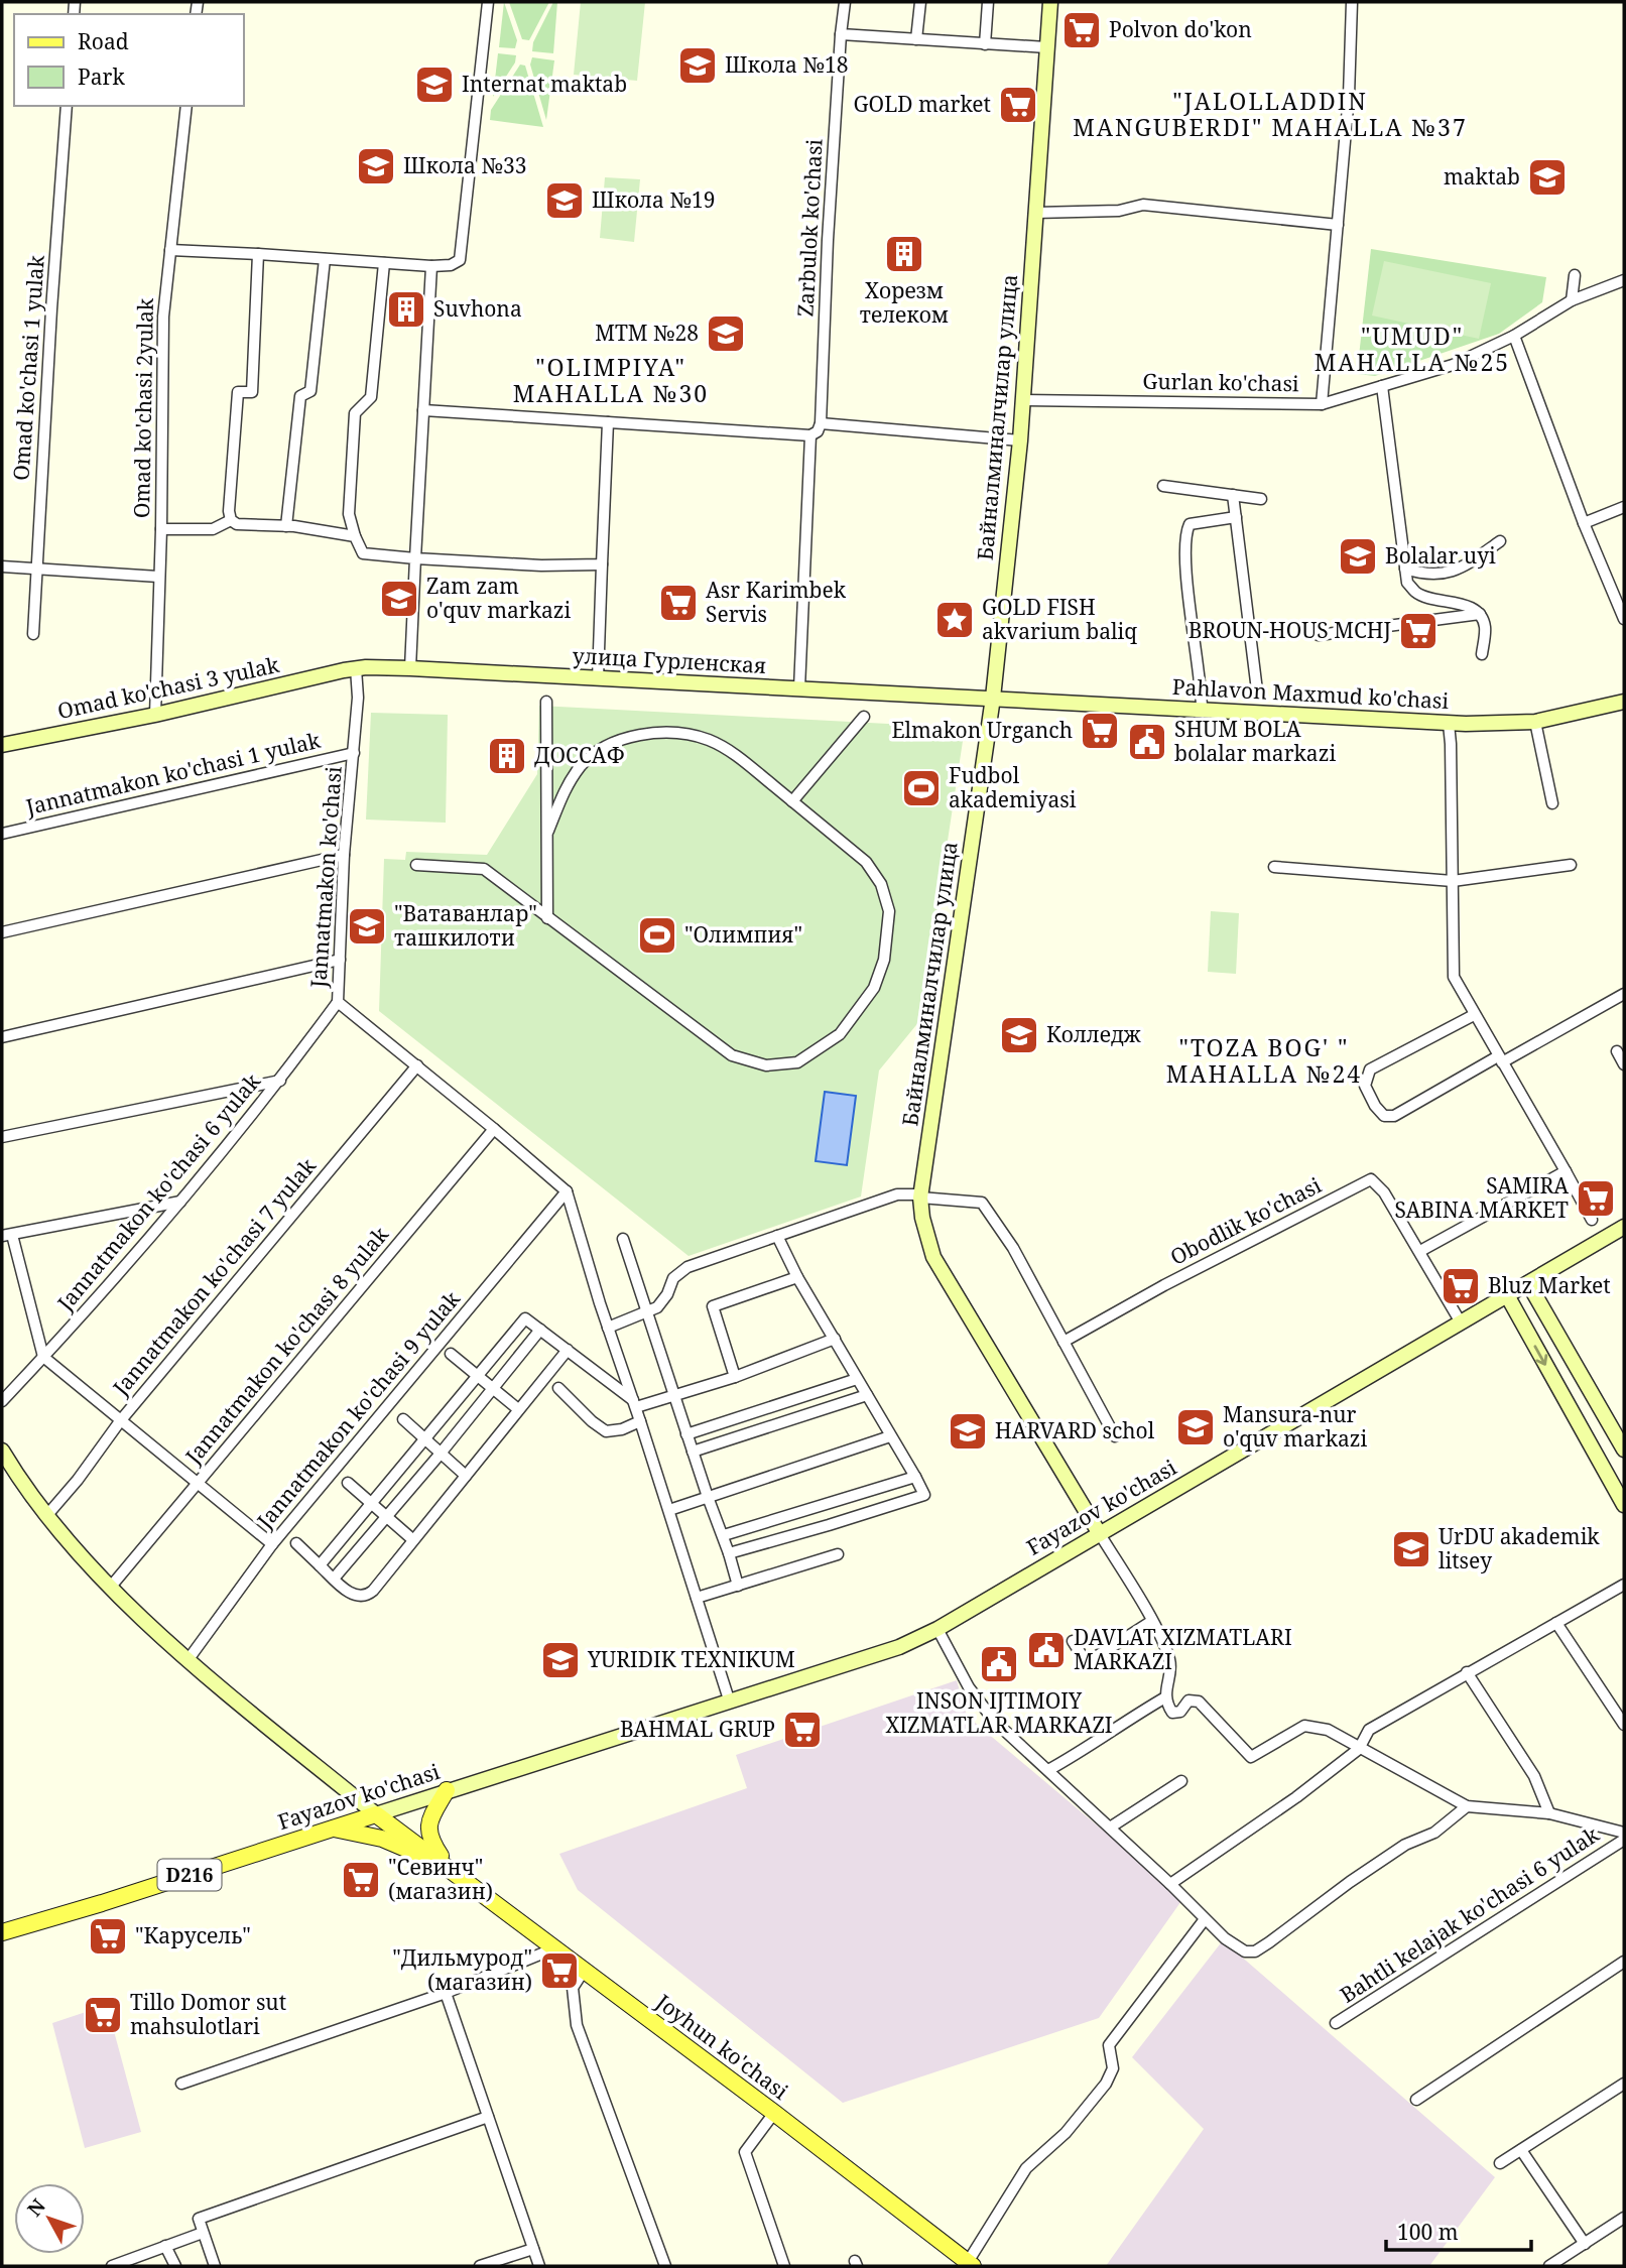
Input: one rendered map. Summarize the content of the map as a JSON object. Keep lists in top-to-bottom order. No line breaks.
{"streets":{"main road":["Fayazov ko'chasi","D216","Joyhun ko'chasi"],"street":["Zarbulok ko'chasi","Omad ko'chasi 1 yulak","Gurlan ko'chasi","Omad ko'chasi 2yulak","Байналминалчилар улица","улица Гурленская","Omad ko'chasi 3 yulak","Pahlavon Maxmud ko'chasi","Jannatmakon ko'chasi 1 yulak","Jannatmakon ko'chasi","Jannatmakon ko'chasi 6 yulak","Obodlik ko'chasi","Jannatmakon ko'chasi 7 yulak","Jannatmakon ko'chasi 8 yulak","Jannatmakon ko'chasi 9 yulak","Bahtli kelajak ko'chasi 6 yulak"]},"crossings":[["Gurlan ko'chasi","Байналминалчилар улица"],["Omad ko'chasi 2yulak","Omad ko'chasi 3 yulak"],["Байналминалчилар улица","улица Гурленская"],["Байналминалчилар улица","Pahlavon Maxmud ko'chasi"],["Байналминалчилар улица","Fayazov ko'chasi"],["улица Гурленская","Omad ko'chasi 3 yulak"],["улица Гурленская","Pahlavon Maxmud ko'chasi"],["улица Гурленская","Jannatmakon ko'chasi"],["Omad ko'chasi 3 yulak","Jannatmakon ko'chasi"],["Jannatmakon ko'chasi 1 yulak","Jannatmakon ko'chasi"],["Jannatmakon ko'chasi","Jannatmakon ko'chasi 6 yulak"],["Jannatmakon ko'chasi","Jannatmakon ko'chasi 7 yulak"],["Jannatmakon ko'chasi","Jannatmakon ko'chasi 8 yulak"],["Jannatmakon ko'chasi","Jannatmakon ko'chasi 9 yulak"],["Obodlik ko'chasi","Fayazov ko'chasi"]],"districts":["\"JALOLLADDIN MANGUBERDI\" MAHALLA №37","\"UMUD\" MAHALLA №25","\"OLIMPIYA\" MAHALLA №30","\"TOZA BOG' \" MAHALLA №24"],"places":{"supermarket":["Polvon do'kon","GOLD market","Asr Karimbek Servis","BROUN-HOUS MCHJ","Elmakon Urganch","SAMIRA SABINA MARKET","Bluz Market","BAHMAL GRUP","\"Севинч\" (магазин)","\"Карусель\"","\"Дильмурод\" (магазин)","Tillo Domor sut mahsulotlari"],"school or university":["Школа №18","Internat maktab","Школа №33","maktab","Школа №19","MTM №28","Bolalar uyi","Zam zam o'quv markazi","\"Ватаванлар\" ташкилоти","Колледж","Mansura-nur o'quv markazi","HARVARD schol","UrDU akademik litsey","YURIDIK TEXNIKUM"],"building":["Хорезм телеком","Suvhona","ДОССАФ"],"place":["GOLD FISH akvarium baliq"],"public building":["SHUM BOLA bolalar markazi","DAVLAT XIZMATLARI MARKAZI","INSON IJTIMOIY XIZMATLAR MARKAZI"],"sports":["Fudbol akademiyasi","\"Олимпия\""]},"legend":["Road","Park"],"scale_bar":"100 m","north":"top left"}
